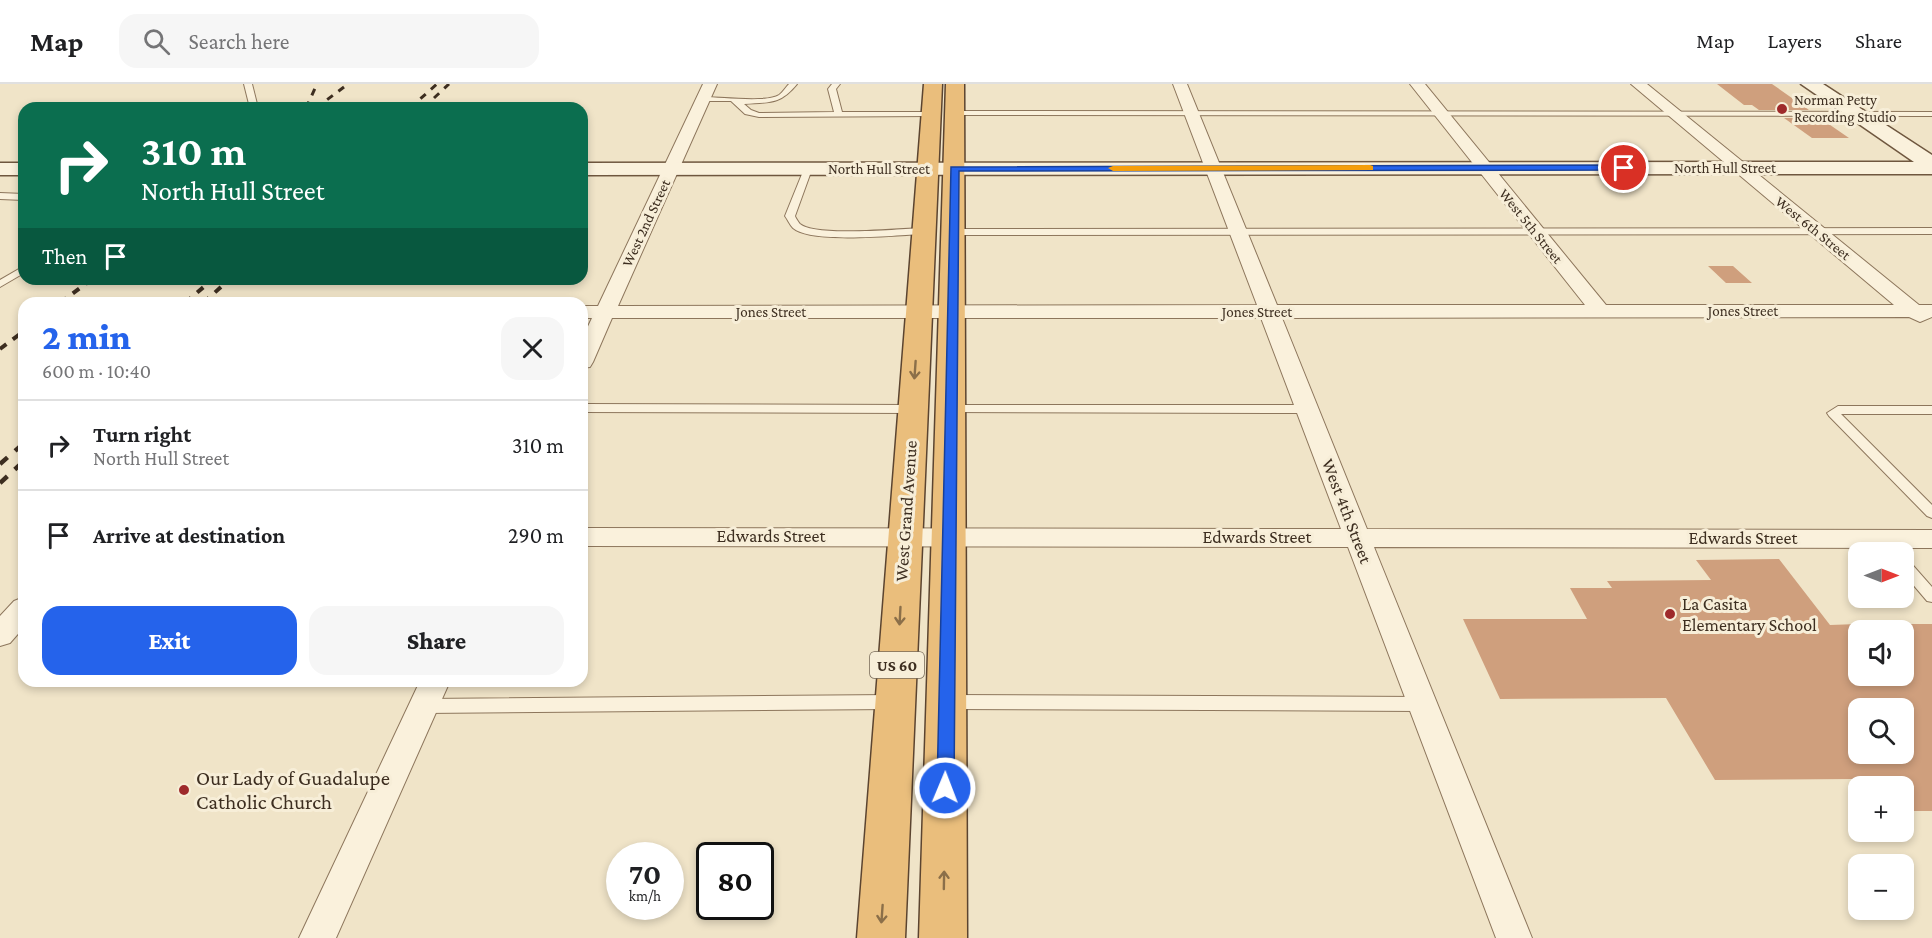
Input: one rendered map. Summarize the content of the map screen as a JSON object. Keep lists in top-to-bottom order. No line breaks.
{"streets":{"highway":["West Grand Avenue","US 60"],"main road":["North Hull Street"],"street":["West 2nd Street","West 5th Street","West 6th Street","Jones Street","West 4th Street","Edwards Street"]},"crossings":[["North Hull Street","West 2nd Street"],["North Hull Street","West 5th Street"],["North Hull Street","West 6th Street"],["North Hull Street","West Grand Avenue"],["North Hull Street","West 4th Street"],["North Hull Street","US 60"],["West 2nd Street","Jones Street"],["West 5th Street","Jones Street"],["West 6th Street","Jones Street"],["Jones Street","West Grand Avenue"],["Jones Street","West 4th Street"],["Jones Street","US 60"],["West Grand Avenue","Edwards Street"],["West 4th Street","Edwards Street"],["Edwards Street","US 60"]],"places":["Norman Petty Recording Studio","La Casita Elementary School","Our Lady of Guadalupe Catholic Church"],"north":"right","page":{"header":"Map","search":"Search here","nav":["Map","Layers","Share"],"turn":["310 m","North Hull Street"],"then":"Then","heading":["2 min","600 m · 10:40"],"list":[{"name":"Turn right","note":"North Hull Street","value":"310 m"},{"name":"Arrive at destination","value":"290 m"}],"map_buttons":["+","−"],"buttons":["Exit","Share"],"speed":"70 km/h","limit":"80"}}
